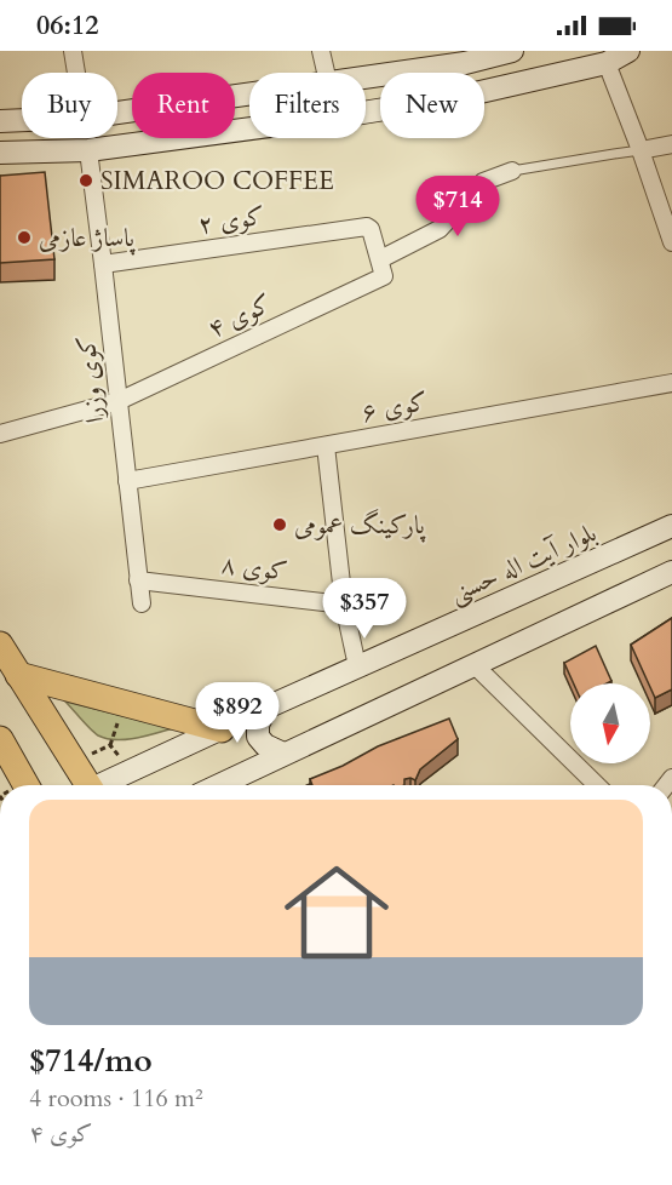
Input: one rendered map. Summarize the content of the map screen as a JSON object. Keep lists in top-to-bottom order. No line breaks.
{"streets":{"main road":["بلوار آیت اله حسنی"],"street":["کوی ۲","کوی ۴","کوی وزرا","کوی ۶","کوی ۸"]},"crossings":[["کوی ۲","کوی ۴"],["کوی ۲","کوی وزرا"],["کوی ۴","کوی وزرا"],["کوی وزرا","کوی ۶"],["کوی وزرا","کوی ۸"]],"places":["SIMAROO COFFEE","پاساژ عازمی","پارکینگ عمومی"],"north":"bottom","page":{"status":"06:12","chip":["Buy","Rent","Filters","New"],"price":["$714","$357","$892"],"list":[{"name":"$714/mo","note":"4 rooms · 116 m² · کوی ۴"}]}}
